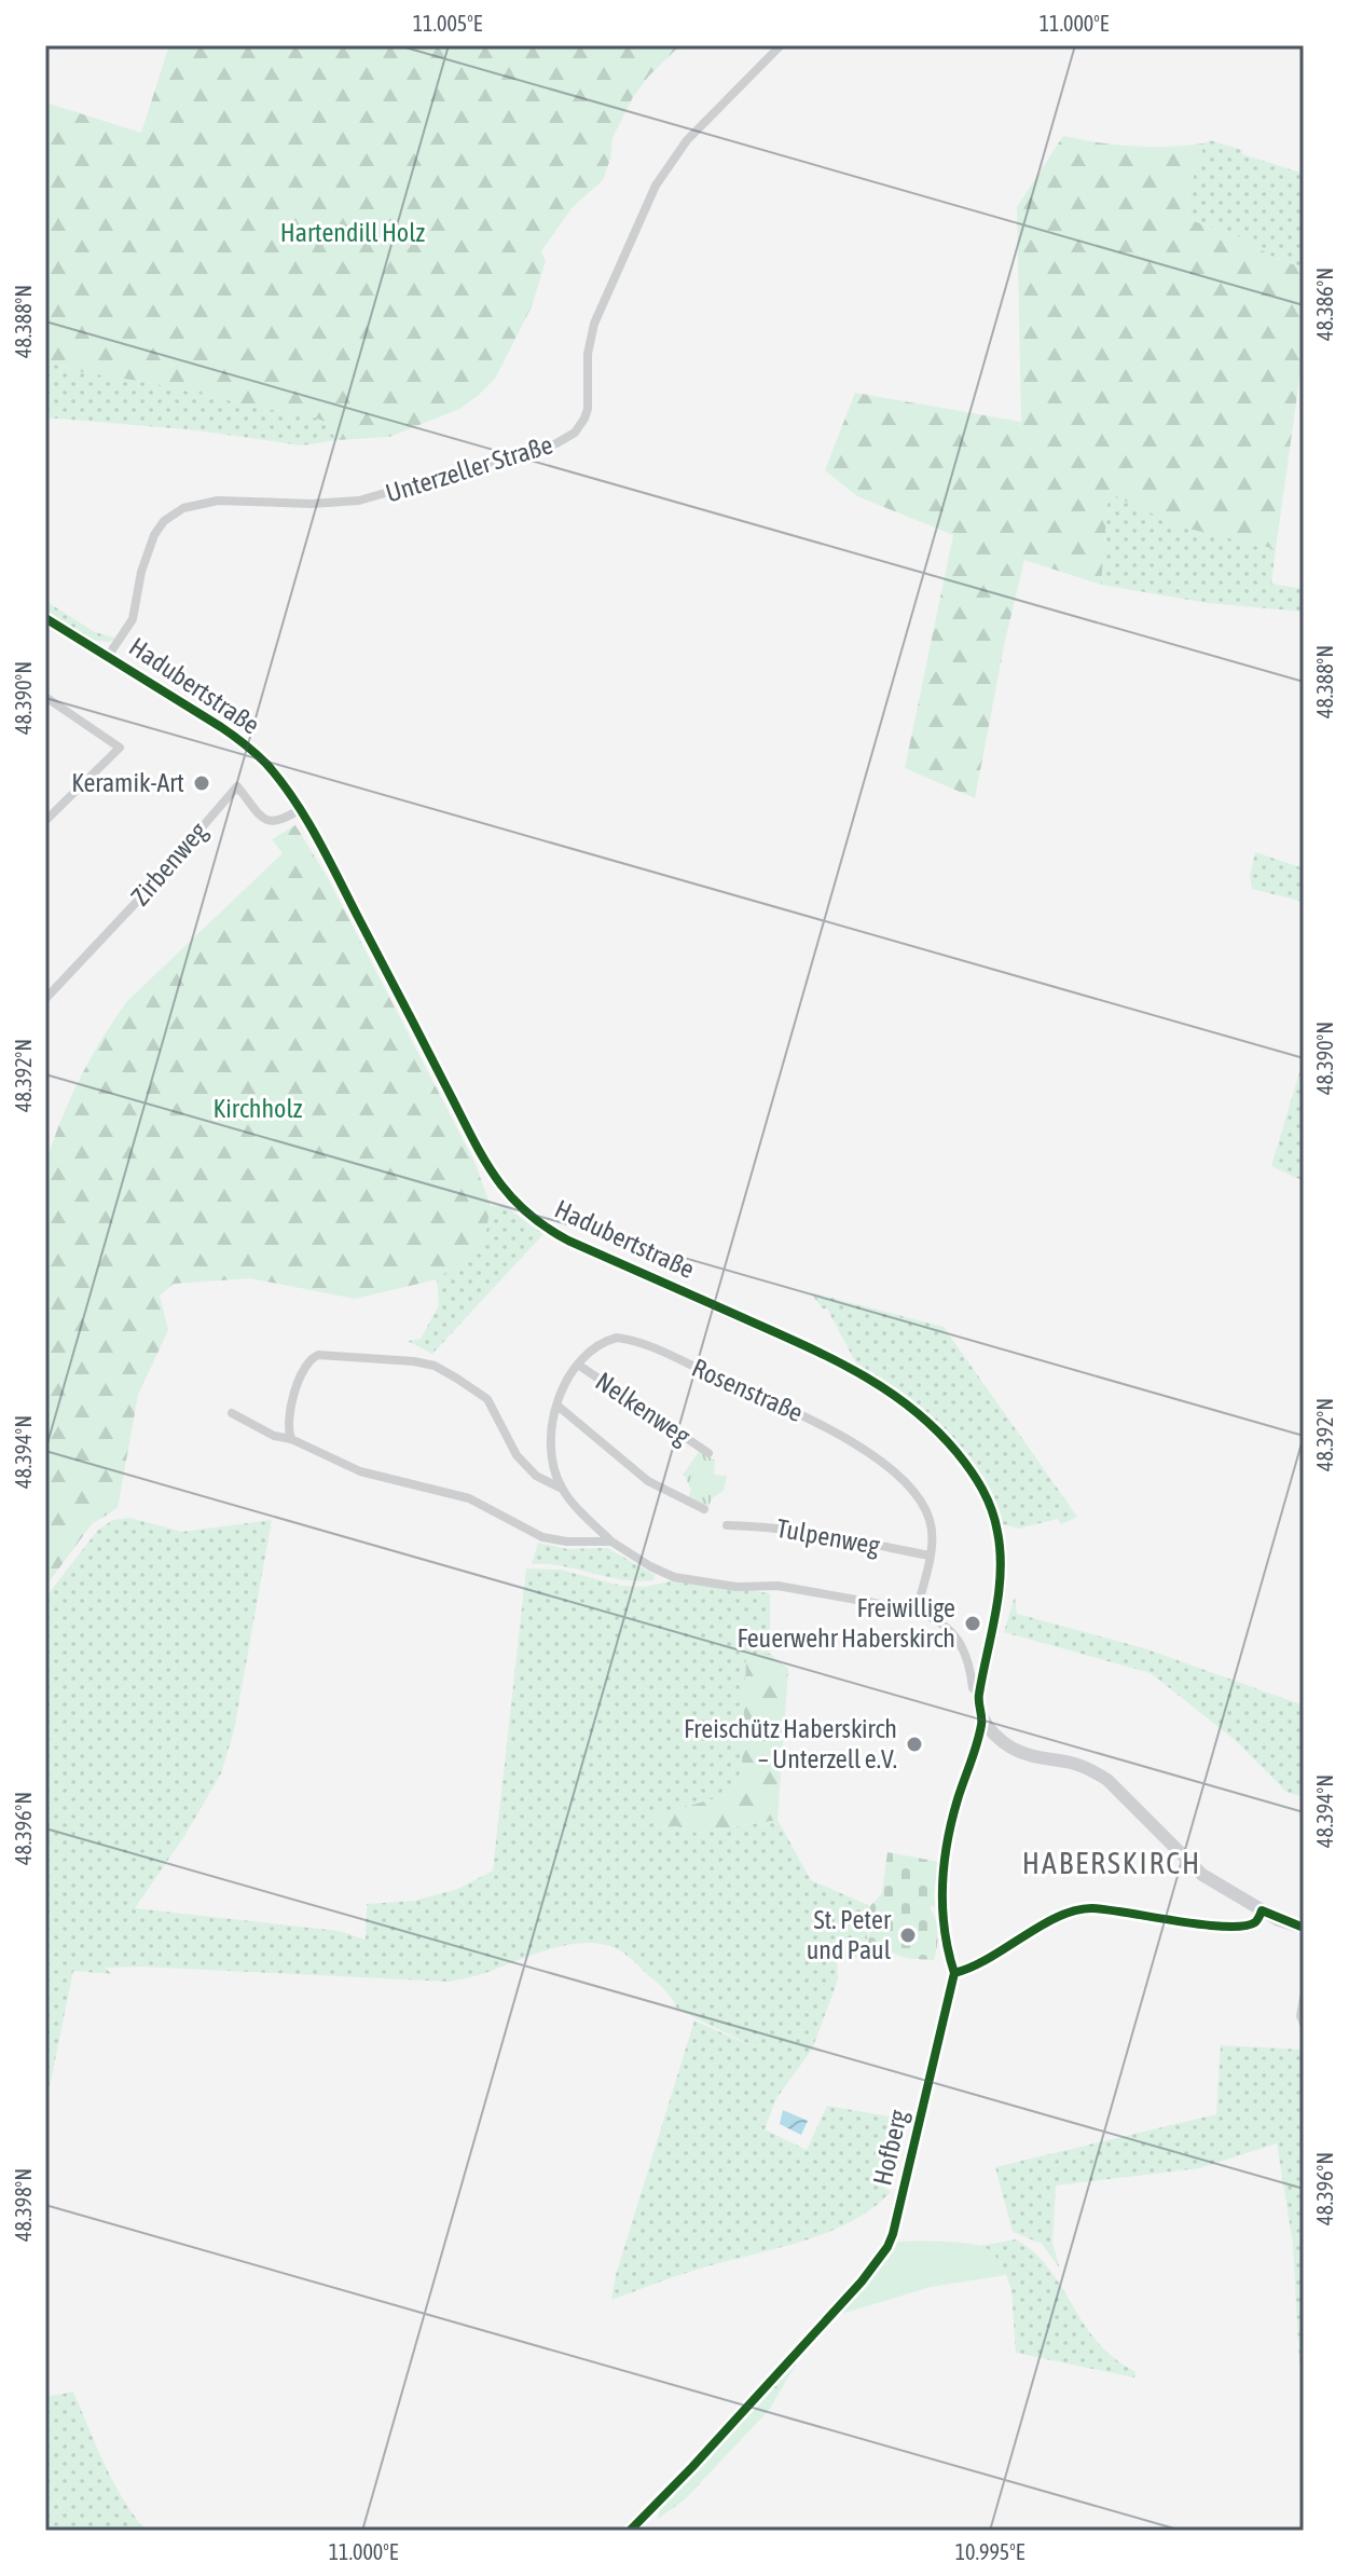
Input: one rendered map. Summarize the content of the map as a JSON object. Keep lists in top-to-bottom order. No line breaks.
{"streets":{"street":["Unterzeller Straße","Hadubertstraße","Zirbenweg","Rosenstraße","Nelkenweg","Tulpenweg","Hofberg"]},"crossings":[["Unterzeller Straße","Hadubertstraße"],["Hadubertstraße","Zirbenweg"],["Hadubertstraße","Rosenstraße"],["Rosenstraße","Nelkenweg"],["Rosenstraße","Tulpenweg"]],"districts":["HABERSKIRCH"],"parks":["Hartendill Holz","Kirchholz"],"places":["Keramik-Art","Freiwillige Feuerwehr Haberskirch","Freischütz Haberskirch – Unterzell e.V.","St. Peter und Paul"],"coordinates":["11.005°E","11.000°E","48.386°N","48.388°N","48.390°N","48.392°N","48.394°N","48.396°N","48.398°N","10.995°E"]}
